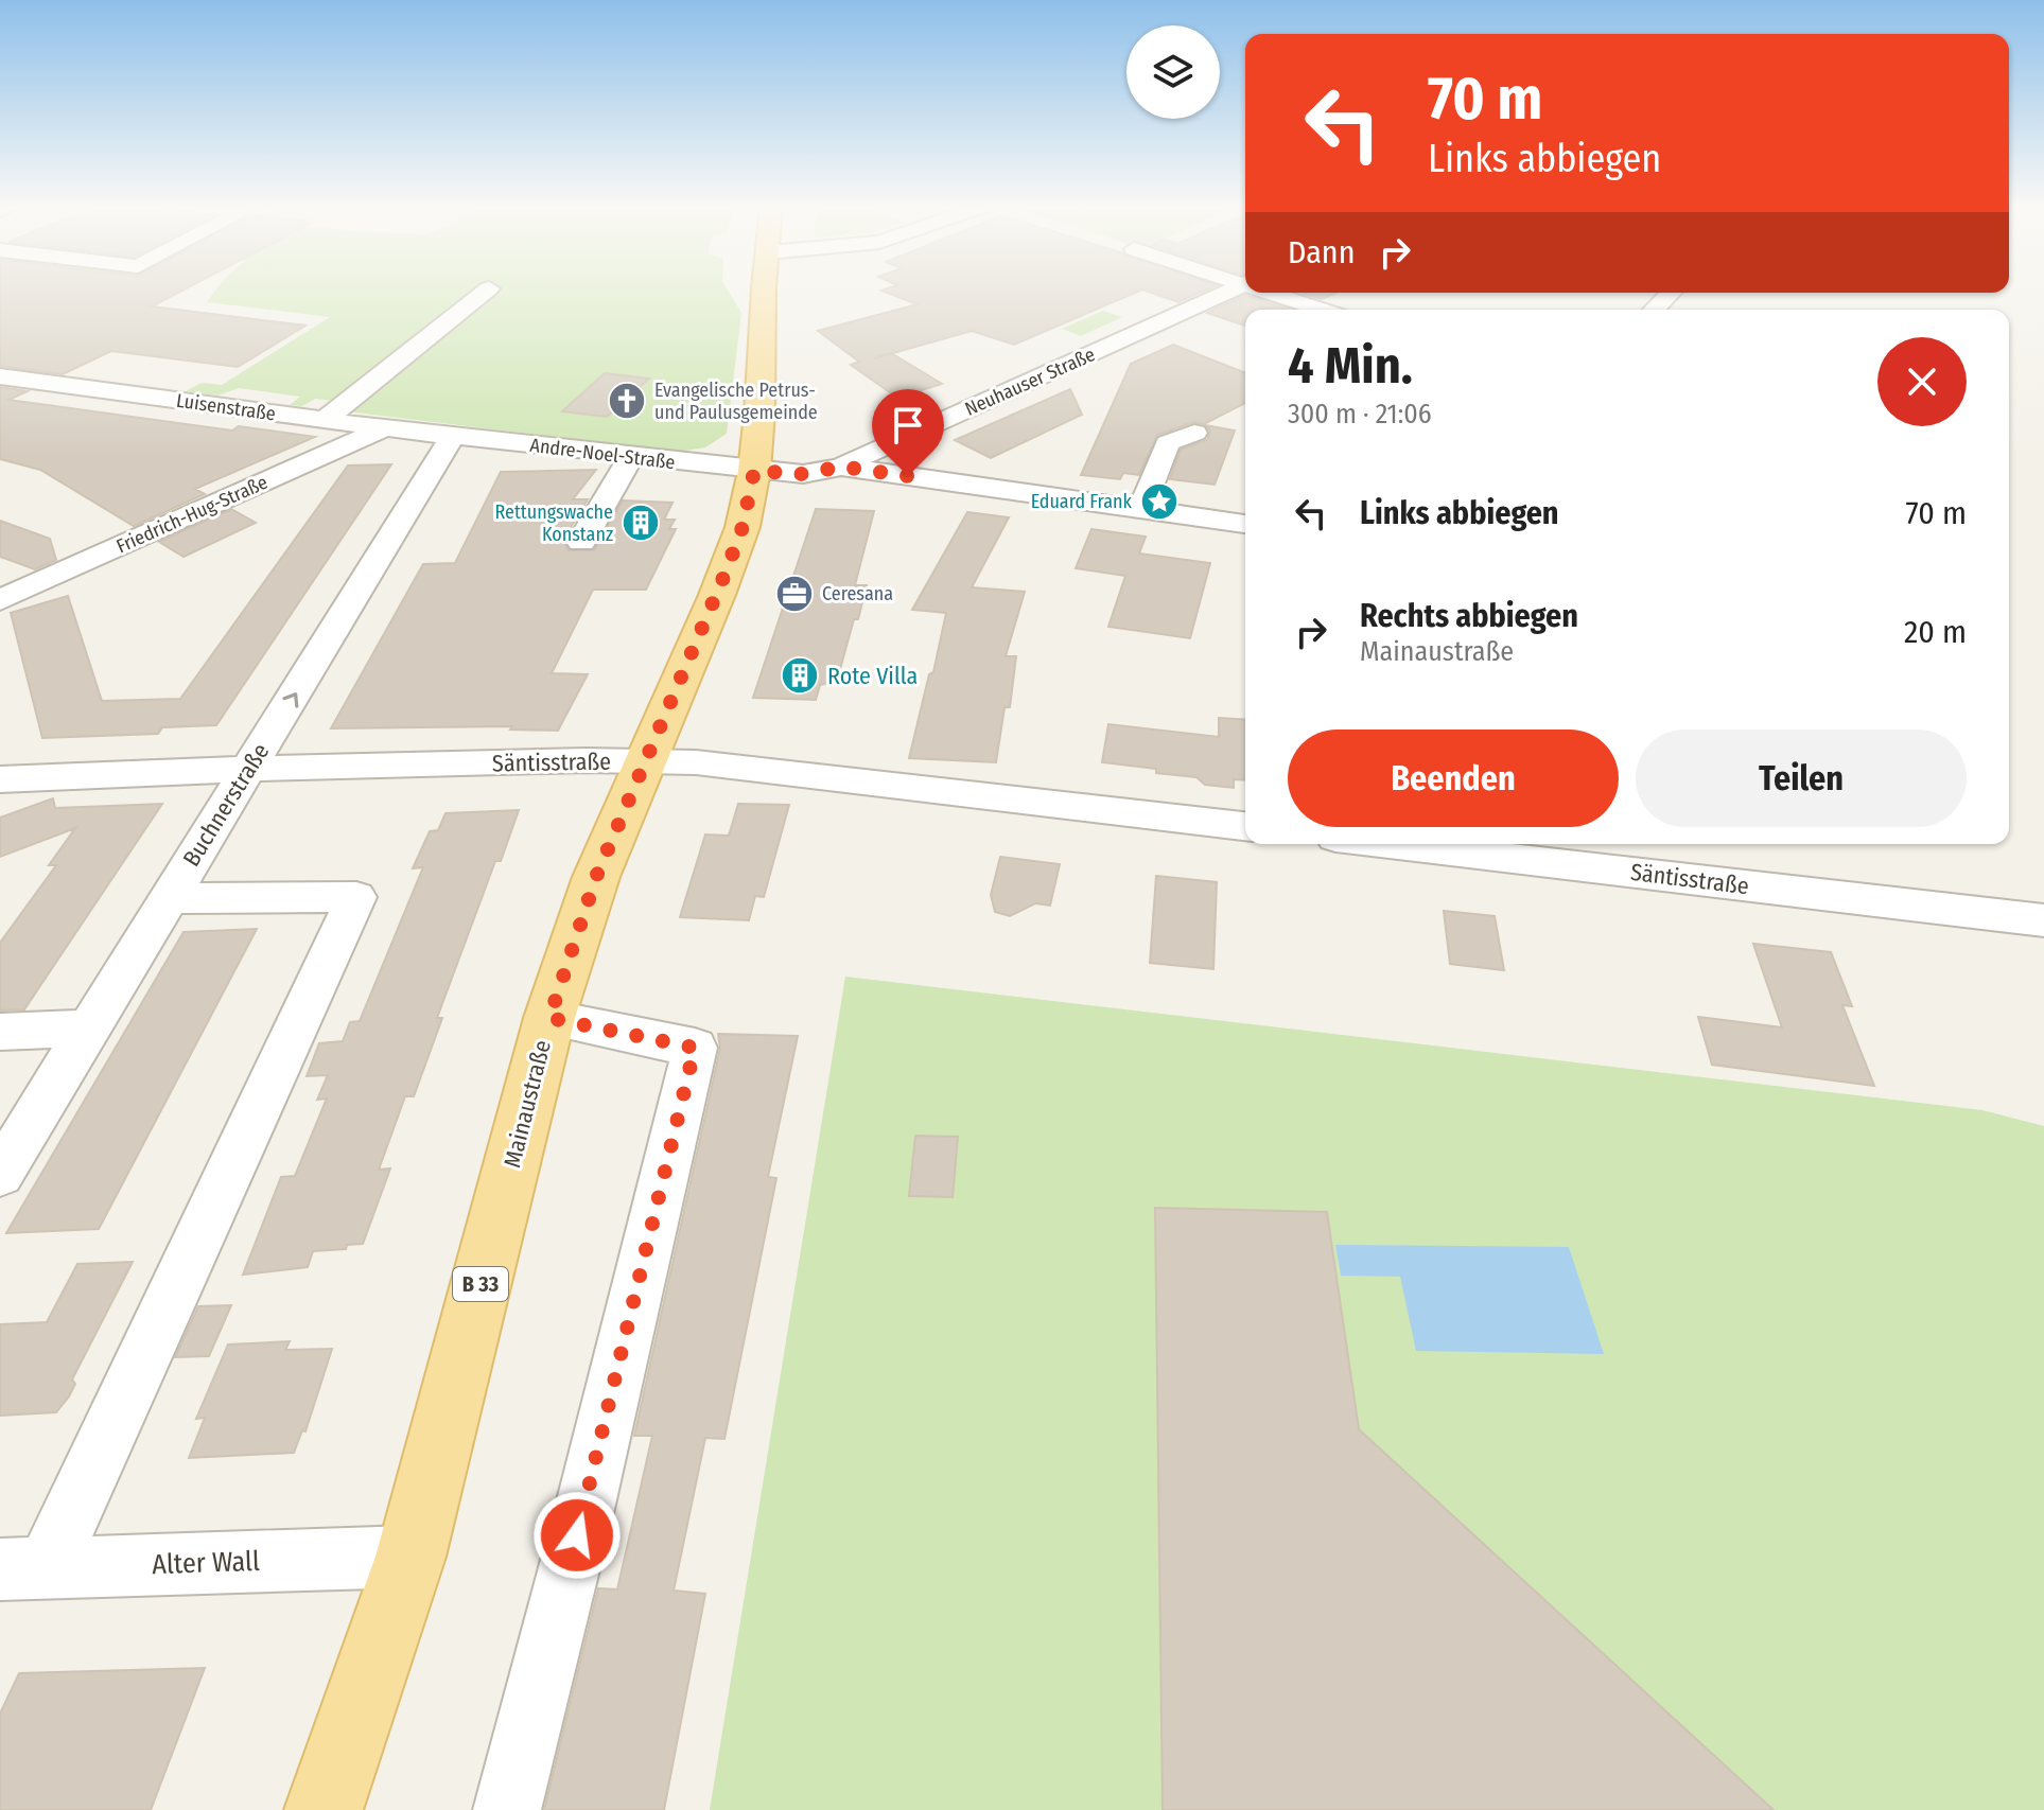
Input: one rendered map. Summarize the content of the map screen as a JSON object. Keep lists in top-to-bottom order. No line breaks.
{"streets":{"main road":["Mainaustraße","B 33"],"street":["Neuhauser Straße","Luisenstraße","Andre-Noel-Straße","Friedrich-Hug-Straße","Säntisstraße","Buchnerstraße","Alter Wall"]},"crossings":[["Neuhauser Straße","Andre-Noel-Straße"],["Neuhauser Straße","Mainaustraße"],["Luisenstraße","Andre-Noel-Straße"],["Luisenstraße","Friedrich-Hug-Straße"],["Luisenstraße","Buchnerstraße"],["Andre-Noel-Straße","Buchnerstraße"],["Andre-Noel-Straße","Mainaustraße"],["Säntisstraße","Buchnerstraße"],["Säntisstraße","Mainaustraße"],["Mainaustraße","Alter Wall"]],"one_way":["Buchnerstraße"],"places":{"church":["Evangelische Petrus- und Paulusgemeinde"],"place":["Eduard Frank"],"building":["Rettungswache Konstanz","Rote Villa"],"office":["Ceresana"]},"page":{"turn":["70 m","Links abbiegen"],"then":"Dann","heading":["4 Min.","300 m · 21:06"],"list":[{"name":"Links abbiegen","value":"70 m"},{"name":"Rechts abbiegen","note":"Mainaustraße","value":"20 m"}],"buttons":["Beenden","Teilen"]}}
